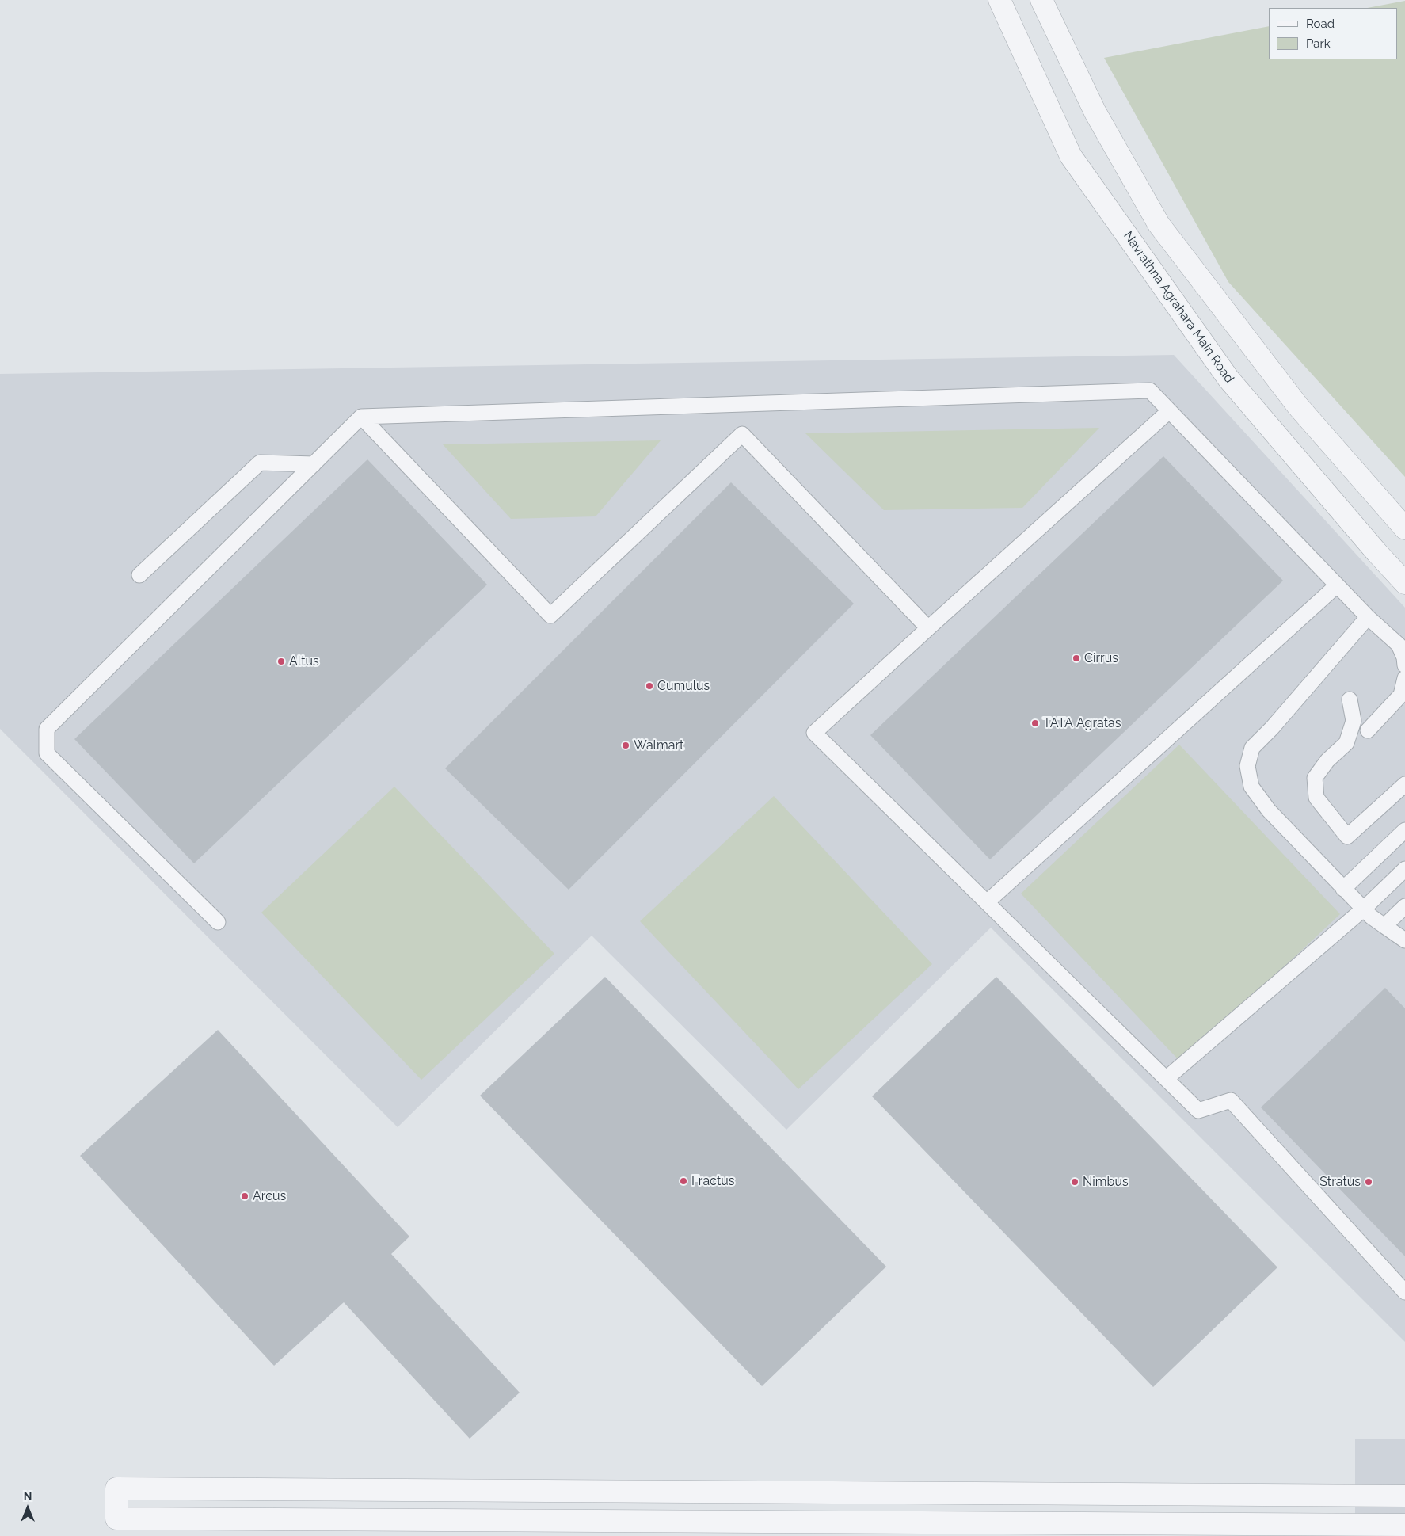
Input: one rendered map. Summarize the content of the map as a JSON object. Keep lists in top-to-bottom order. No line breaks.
{"streets":{"street":["Navrathna Agrahara Main Road"]},"places":["Cirrus","Altus","Cumulus","TATA Agratas","Walmart","Fractus","Nimbus","Stratus","Arcus"],"legend":["Road","Park"],"north":"top"}
